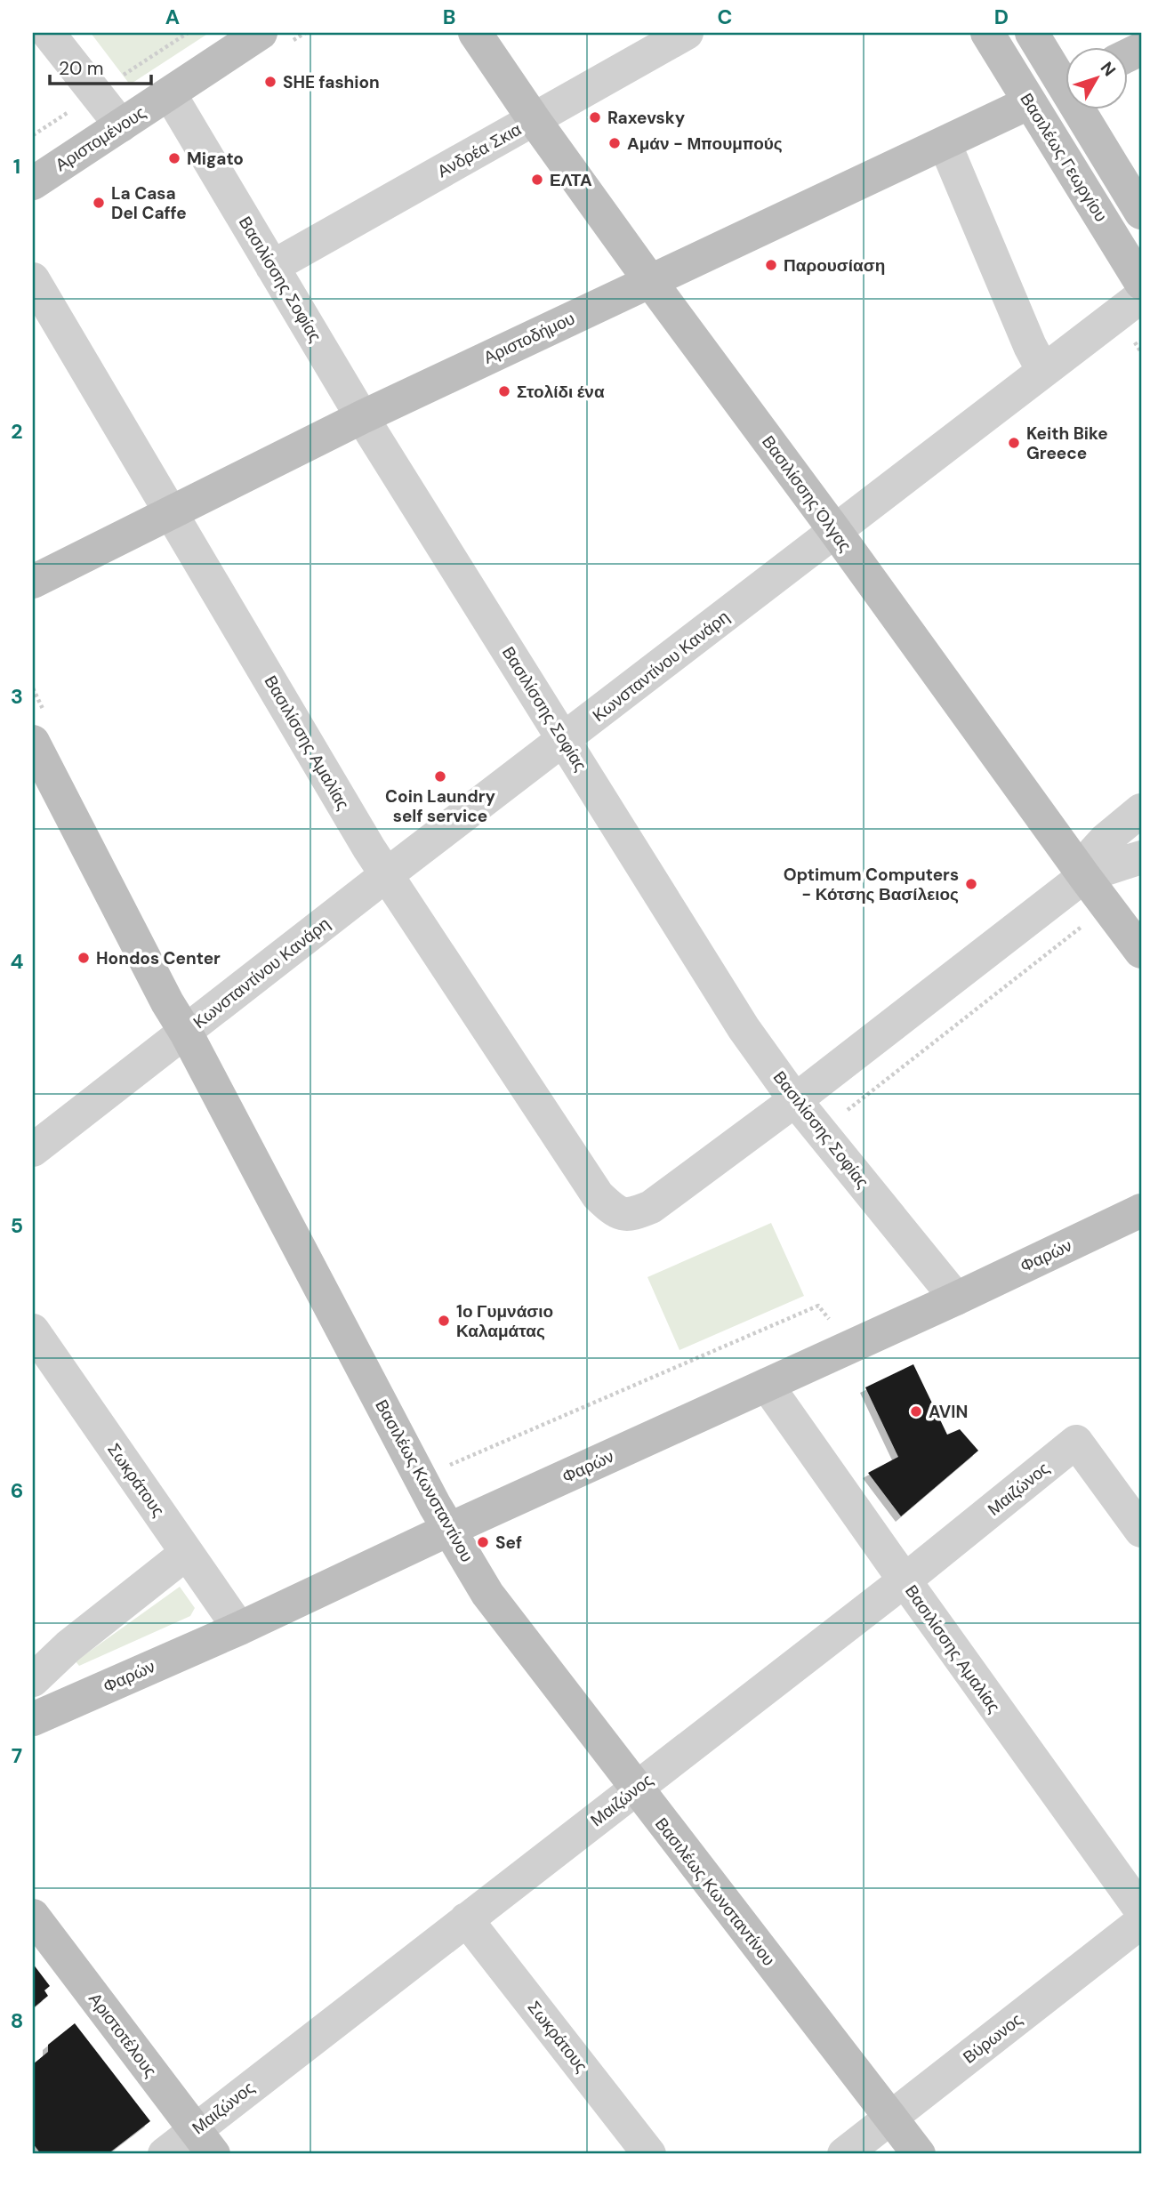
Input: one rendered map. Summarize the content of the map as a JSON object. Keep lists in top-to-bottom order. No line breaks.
{"streets":{"street":["Αριστομένους","Ανδρέα Σκια","Βασιλέως Γεωργίου","Βασιλίσσης Σοφίας","Αριστοδήμου","Βασιλίσσης Όλγας","Κωνσταντίνου Κανάρη","Βασιλίσσης Αμαλίας","Φαρών","Σωκράτους","Βασιλέως Κωνσταντίνου","Μαιζώνος","Αριστοτέλους","Βύρωνος"]},"crossings":[["Αριστομένους","Βασιλίσσης Σοφίας"],["Ανδρέα Σκια","Βασιλίσσης Σοφίας"],["Ανδρέα Σκια","Βασιλίσσης Όλγας"],["Βασιλέως Γεωργίου","Αριστοδήμου"],["Βασιλίσσης Σοφίας","Αριστοδήμου"],["Βασιλίσσης Σοφίας","Κωνσταντίνου Κανάρη"],["Βασιλίσσης Σοφίας","Βασιλίσσης Αμαλίας"],["Βασιλίσσης Σοφίας","Φαρών"],["Αριστοδήμου","Βασιλίσσης Όλγας"],["Αριστοδήμου","Βασιλίσσης Αμαλίας"],["Βασιλίσσης Όλγας","Κωνσταντίνου Κανάρη"],["Κωνσταντίνου Κανάρη","Βασιλίσσης Αμαλίας"],["Κωνσταντίνου Κανάρη","Βασιλέως Κωνσταντίνου"],["Βασιλίσσης Αμαλίας","Φαρών"],["Βασιλίσσης Αμαλίας","Μαιζώνος"],["Φαρών","Σωκράτους"],["Φαρών","Βασιλέως Κωνσταντίνου"],["Σωκράτους","Μαιζώνος"],["Βασιλέως Κωνσταντίνου","Μαιζώνος"],["Βασιλέως Κωνσταντίνου","Βύρωνος"],["Μαιζώνος","Αριστοτέλους"]],"places":["SHE fashion","Raxevsky","Αμάν - Μπουμπούς","Migato","ΕΛΤΑ","La Casa Del Caffe","Παρουσίαση","Στολίδι ένα","Keith Bike Greece","Coin Laundry self service","Optimum Computers - Κότσης Βασίλειος","Hondos Center","1ο Γυμνάσιο Καλαμάτας","AVIN","Sef"],"scale_bar":"20 m","north":"top right","grid":{"columns":["A","B","C","D"],"rows":["1","2","3","4","5","6","7","8"]}}
